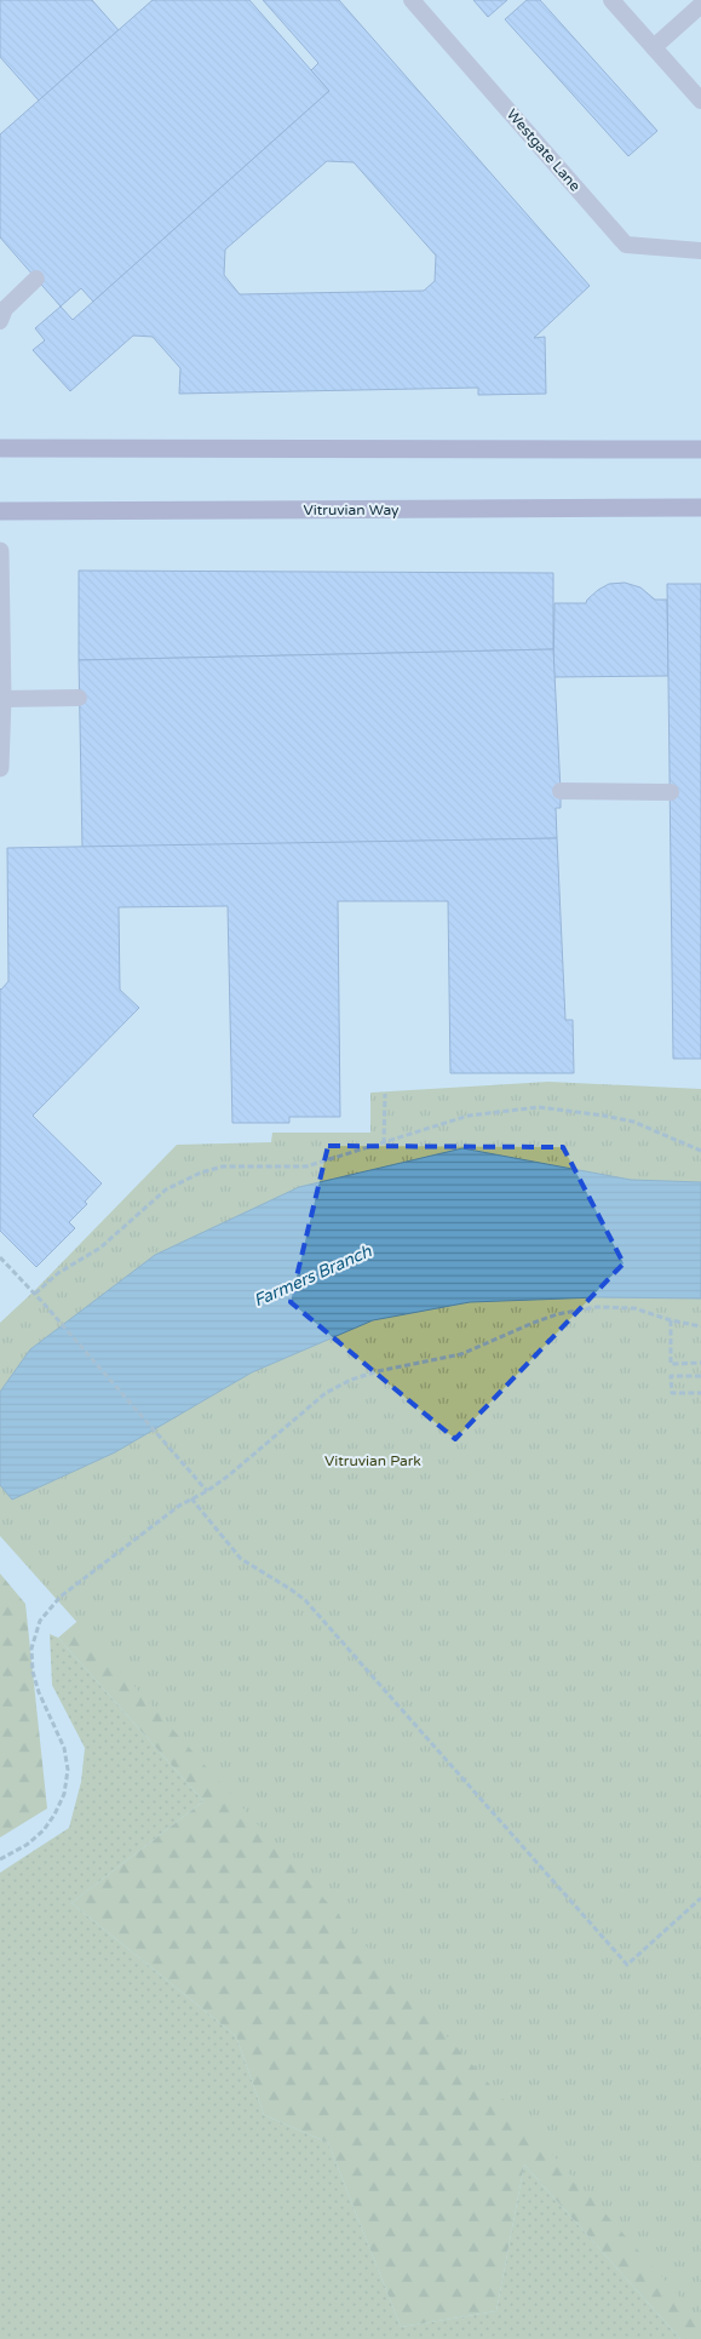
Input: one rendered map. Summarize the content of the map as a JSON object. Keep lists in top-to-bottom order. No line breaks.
{"streets":{"main road":["Vitruvian Way"],"lane":["Westgate Lane"]},"water":["Farmers Branch"],"parks":["Vitruvian Park"]}
